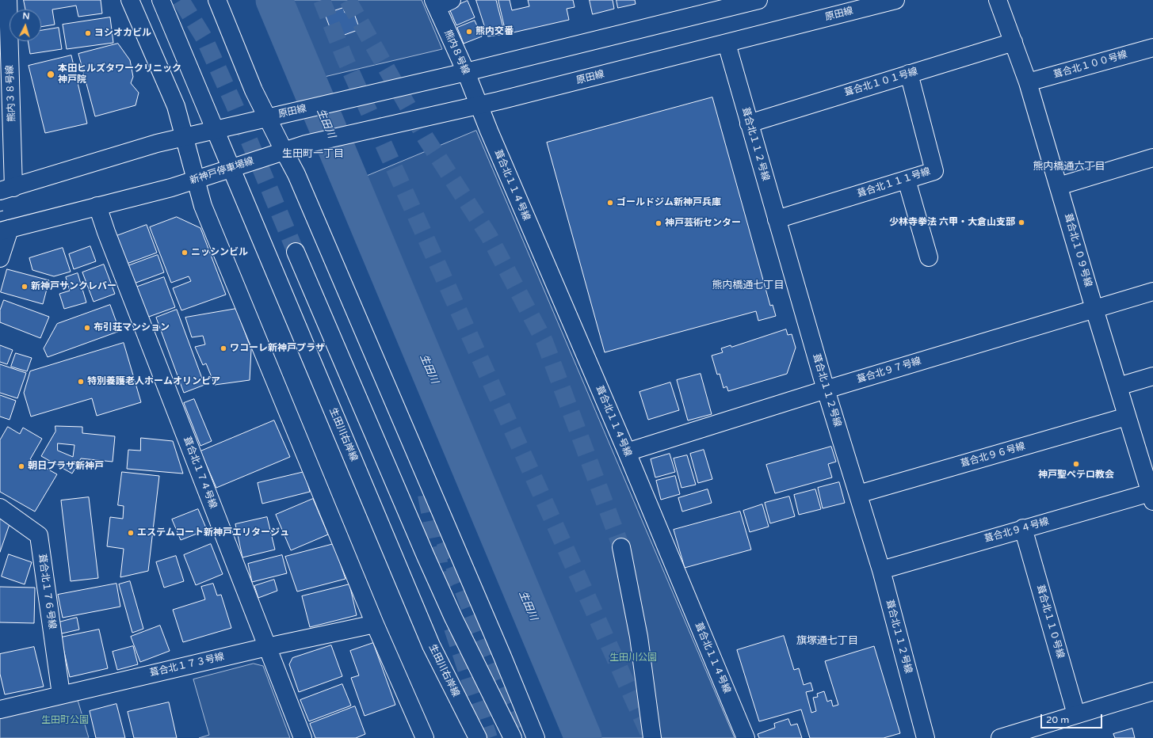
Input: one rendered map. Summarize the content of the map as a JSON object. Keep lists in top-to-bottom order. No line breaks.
{"streets":{"street":["原田線","熊内８号線","葺合北１００号線","葺合北１０１号線","熊内３８号線","葺合北１１２号線","新神戸停車場線","葺合北１１１号線","葺合北１１４号線","葺合北１０９号線","葺合北９７号線","生田川右岸線","葺合北９６号線","葺合北１７４号線","葺合北９４号線","葺合北１７６号線","葺合北１１０号線","葺合北１７３号線"]},"crossings":[["原田線","熊内８号線"],["原田線","葺合北１１２号線"],["原田線","新神戸停車場線"],["原田線","葺合北１１４号線"],["原田線","生田川右岸線"],["熊内８号線","葺合北１１４号線"],["葺合北１００号線","葺合北１０９号線"],["葺合北１０１号線","葺合北１１２号線"],["葺合北１０１号線","葺合北１１１号線"],["葺合北１０１号線","葺合北１０９号線"],["葺合北１１２号線","葺合北１１１号線"],["葺合北１１２号線","葺合北９７号線"],["葺合北１１２号線","葺合北９６号線"],["葺合北１１２号線","葺合北９４号線"],["新神戸停車場線","生田川右岸線"],["新神戸停車場線","葺合北１７４号線"],["葺合北１１４号線","葺合北９７号線"],["葺合北１０９号線","葺合北９７号線"],["葺合北１０９号線","葺合北９６号線"],["葺合北１０９号線","葺合北９４号線"],["葺合北１７４号線","葺合北１７３号線"],["葺合北９４号線","葺合北１１０号線"],["葺合北１７６号線","葺合北１７３号線"]],"districts":["生田町一丁目","熊内橋通六丁目","熊内橋通七丁目","旗塚通七丁目"],"water":["生田川"],"parks":["生田川公園","生田町公園"],"places":["熊内交番","ヨシオカビル","本田ヒルズタワークリニック 神戸院","ゴールドジム新神戸兵庫","少林寺拳法 六甲・大倉山支部","神戸芸術センター","ニッシンビル","新神戸サンクレバー","布引荘マンション","ワコーレ新神戸プラザ","特別養護老人ホームオリンピア","神戸聖ぺテロ教会","朝日プラザ新神戸","エステムコート新神戸エリタージュ"],"scale_bar":"20 m","north":"top"}
